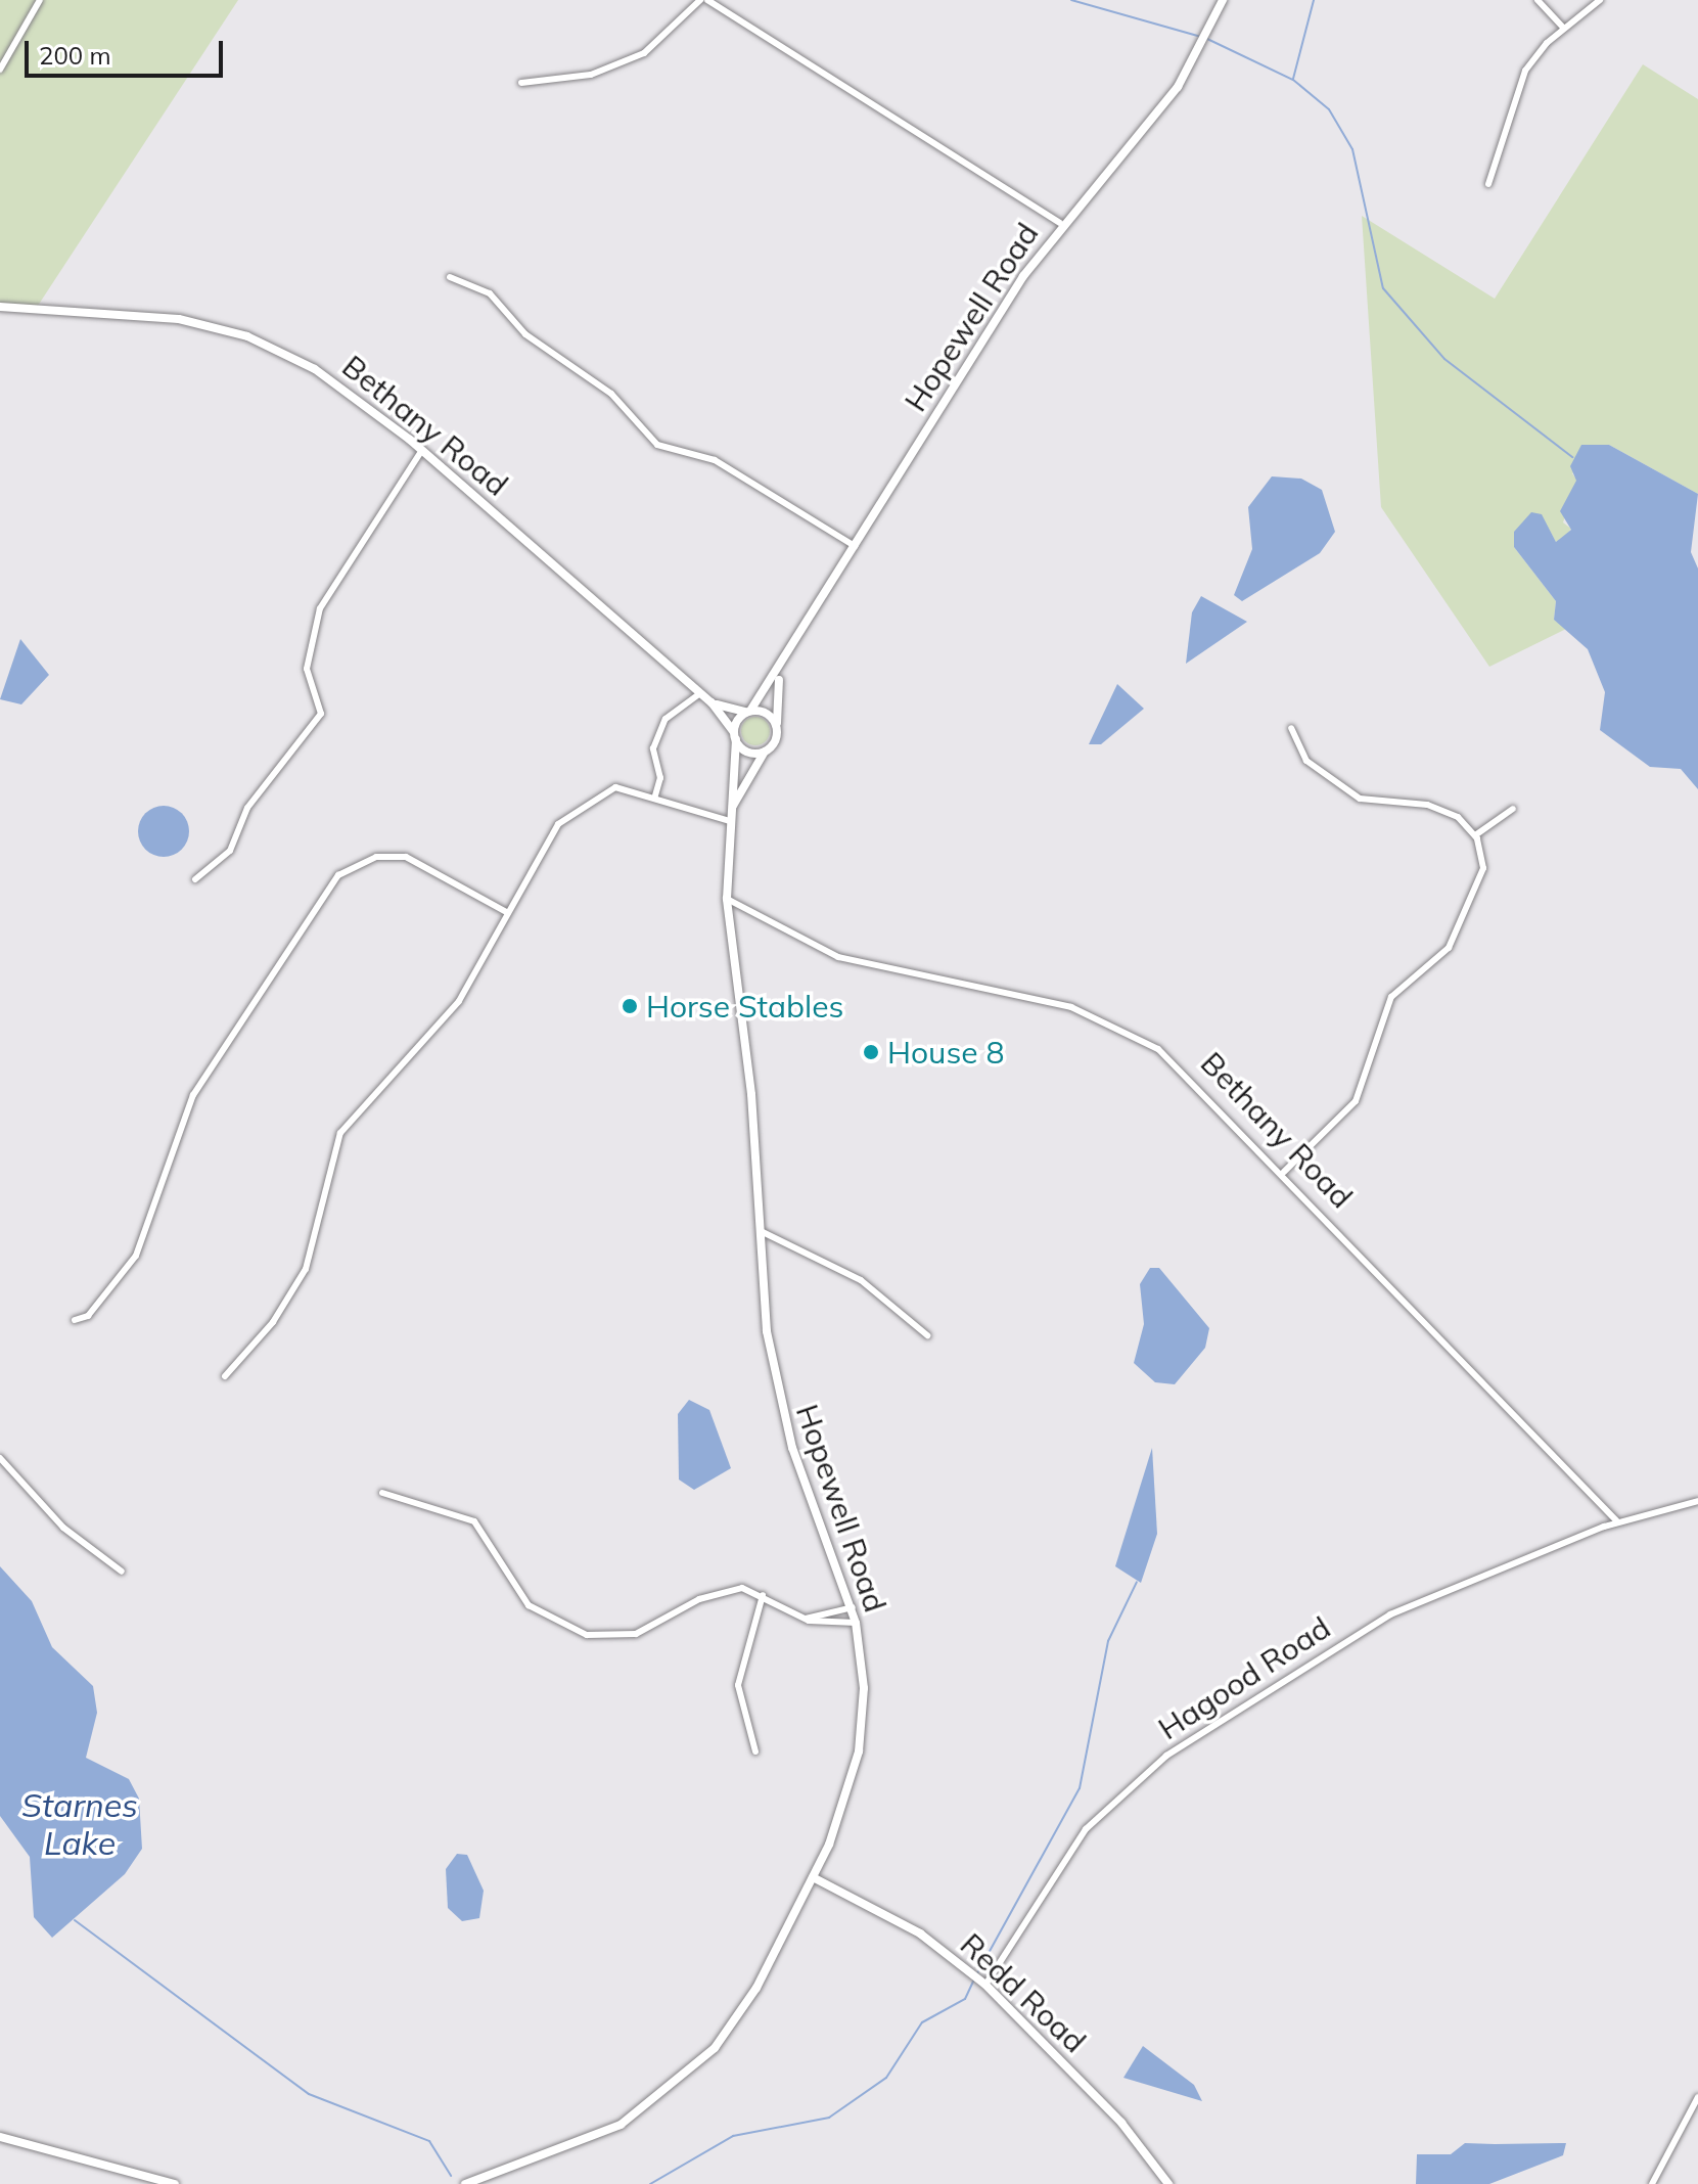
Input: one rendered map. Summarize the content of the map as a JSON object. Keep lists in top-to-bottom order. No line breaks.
{"streets":{"street":["Hopewell Road","Bethany Road","Hagood Road","Redd Road"]},"crossings":[["Hopewell Road","Bethany Road"],["Hopewell Road","Redd Road"],["Bethany Road","Hagood Road"],["Hagood Road","Redd Road"]],"water":["Starnes Lake"],"places":["Horse Stables","House 8"],"scale_bar":"200 m"}
